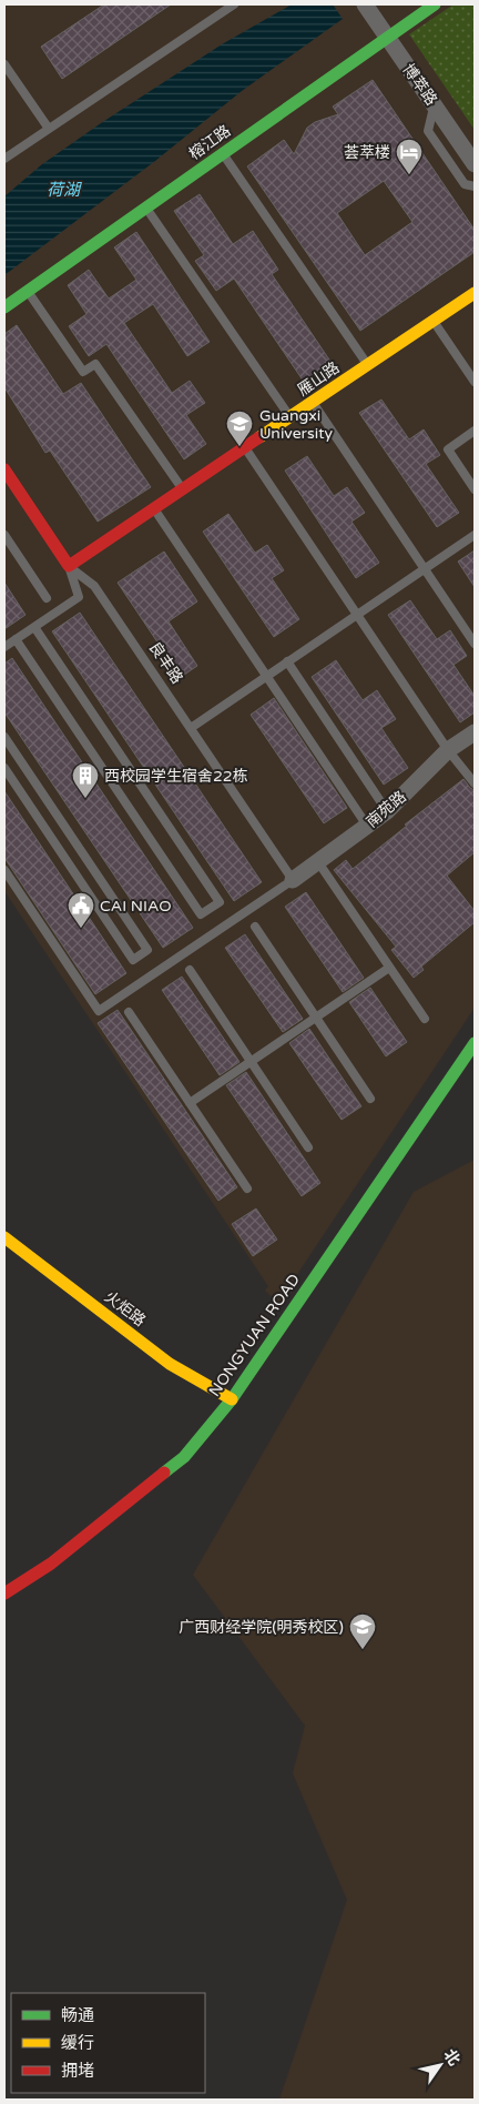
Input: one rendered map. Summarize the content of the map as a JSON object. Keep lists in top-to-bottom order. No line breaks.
{"streets":{"street":["博萃路","榕江路","雁山路","良丰路","南苑路","火炬路","NONGYUAN ROAD"]},"crossings":[["博萃路","榕江路"],["雁山路","良丰路"],["良丰路","南苑路"],["火炬路","NONGYUAN ROAD"]],"water":["荷湖"],"places":{"hotel":["荟萃楼"],"school or university":["Guangxi University","广西财经学院(明秀校区)"],"building":["西校园学生宿舍22栋"],"public building":["CAI NIAO"]},"legend":["畅通","缓行","拥堵"],"north":"top right"}
